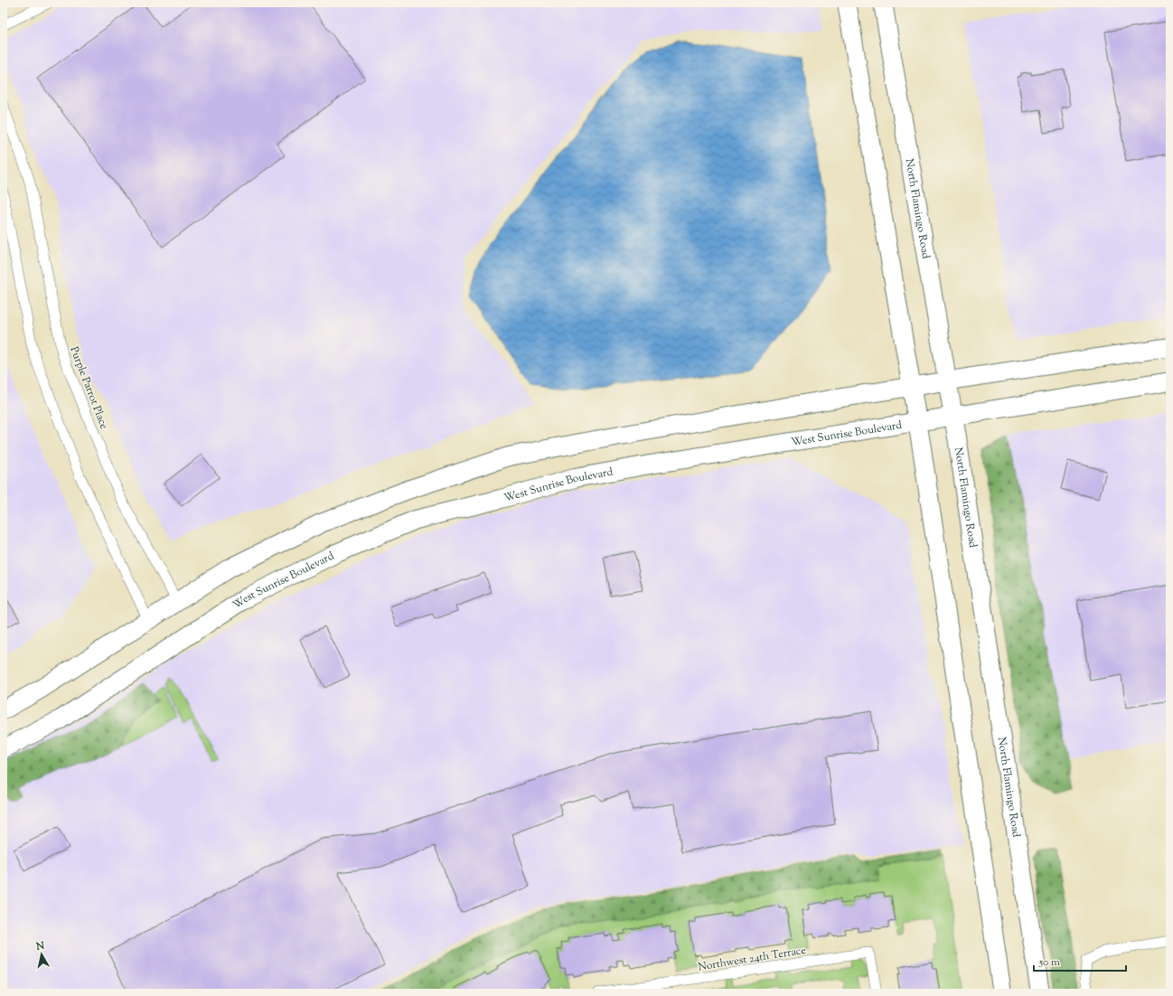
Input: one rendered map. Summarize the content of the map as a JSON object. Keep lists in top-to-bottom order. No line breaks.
{"streets":{"highway":["North Flamingo Road","West Sunrise Boulevard"],"street":["Purple Parrot Place","Northwest 24th Terrace"]},"crossings":[["North Flamingo Road","West Sunrise Boulevard"]],"scale_bar":"50 m","north":"top"}
